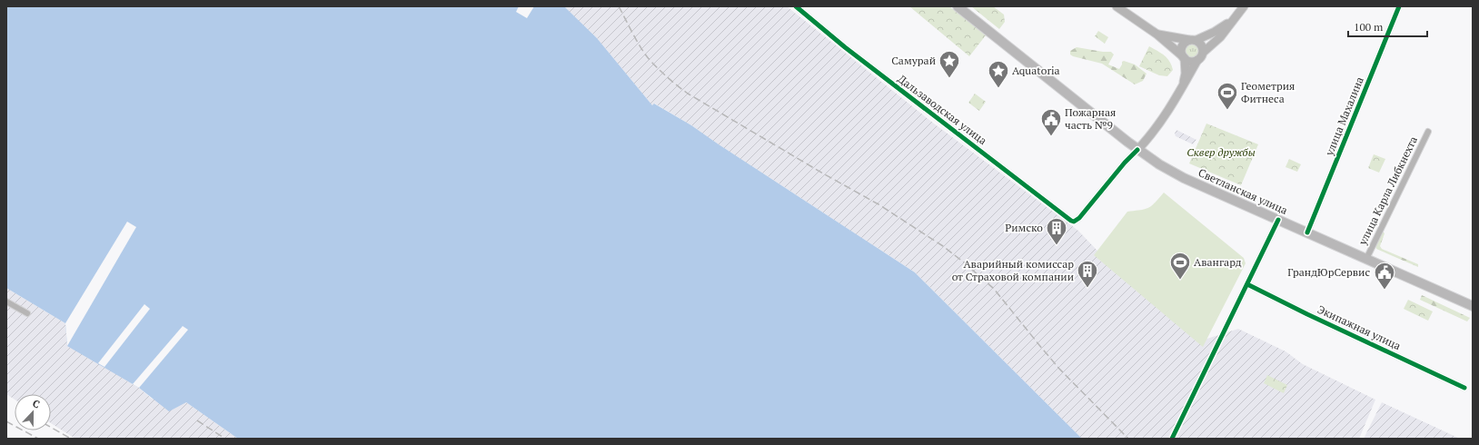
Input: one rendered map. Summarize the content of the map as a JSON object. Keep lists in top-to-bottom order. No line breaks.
{"streets":{"main road":["Светланская улица"],"street":["Дальзаводская улица","улица Махалина","улица Карла Либкнехта","Экипажная улица"]},"crossings":[["Дальзаводская улица","Светланская улица"],["улица Махалина","Светланская улица"],["улица Карла Либкнехта","Светланская улица"]],"parks":["Сквер дружбы"],"places":{"place":["Самурай","Aquatoria"],"sports":["Геометрия Фитнеса","Авангард"],"public building":["Пожарная часть №9","ГрандЮрСервис"],"building":["Римско","Аварийный комиссар от Страховой компании"]},"scale_bar":"100 m","north":"top"}
